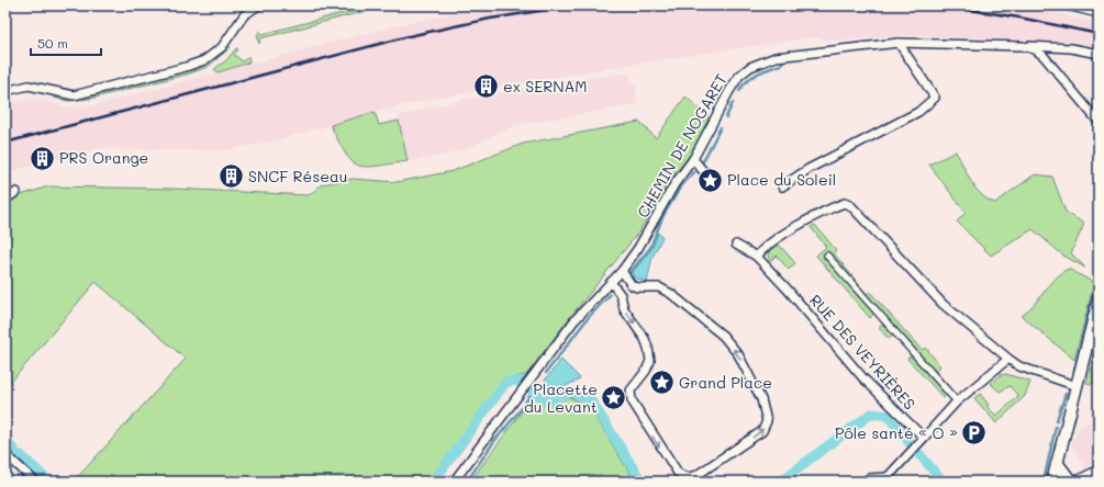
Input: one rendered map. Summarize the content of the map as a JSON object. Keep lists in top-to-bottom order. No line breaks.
{"streets":{"street":["CHEMIN DE NOGARET","RUE DES VEYRIÈRES"]},"places":{"building":["ex SERNAM","PRS Orange","SNCF Réseau"],"place":["Place du Soleil","Grand Place","Placette du Levant"],"parking":["Pôle santé « O »"]},"scale_bar":"50 m"}
